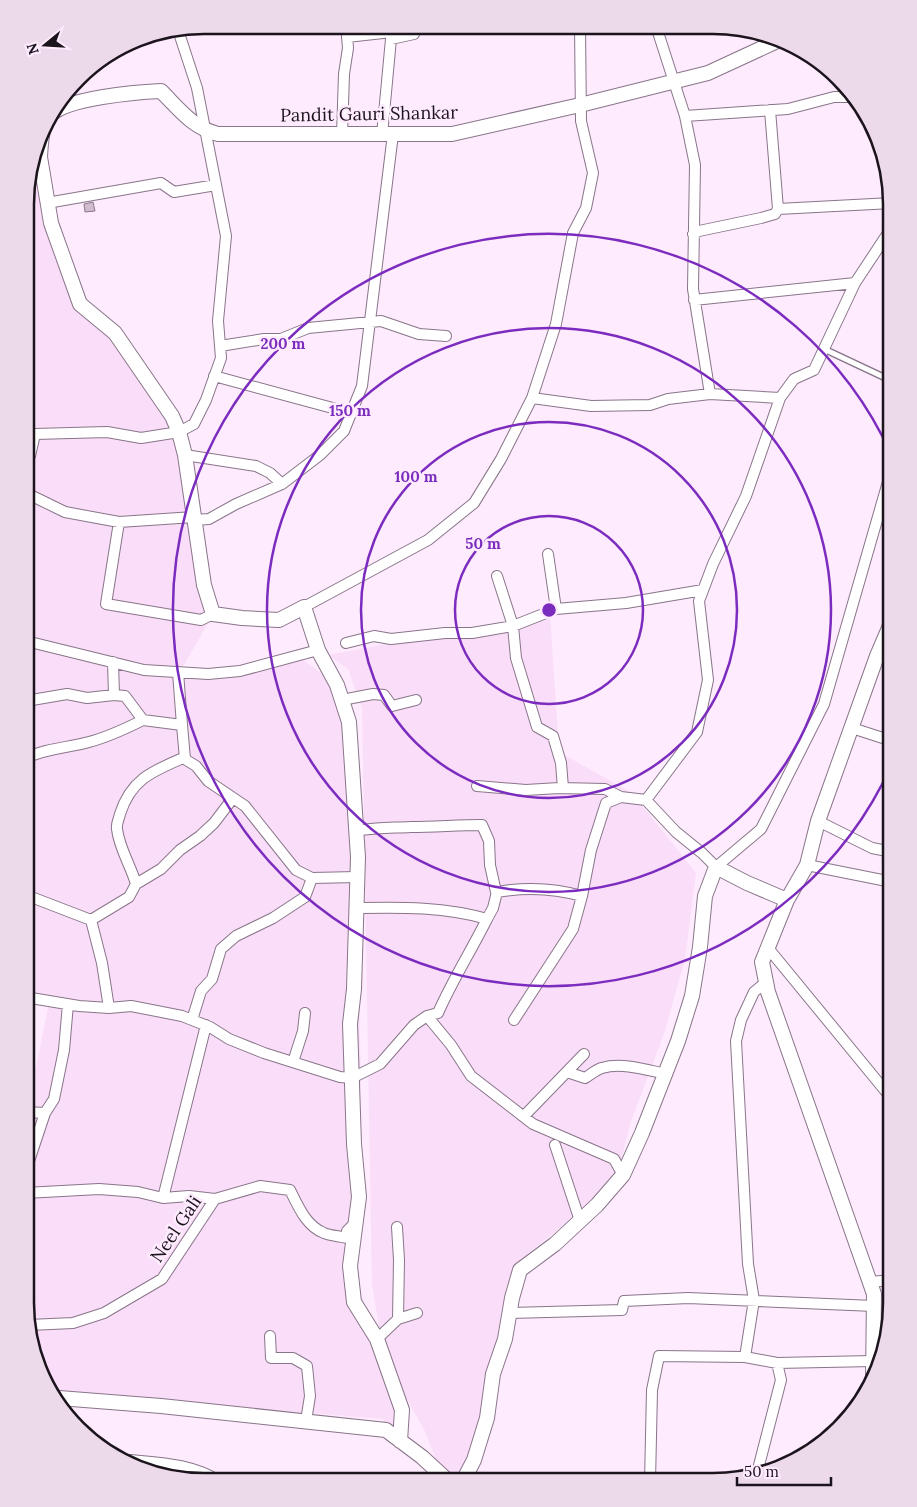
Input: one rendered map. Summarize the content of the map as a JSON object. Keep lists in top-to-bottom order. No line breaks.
{"streets":{"street":["Pandit Gauri Shankar","Neel Gali"]},"scale_bar":"50 m","north":"left","rings":["200 m","150 m","100 m","50 m"]}
